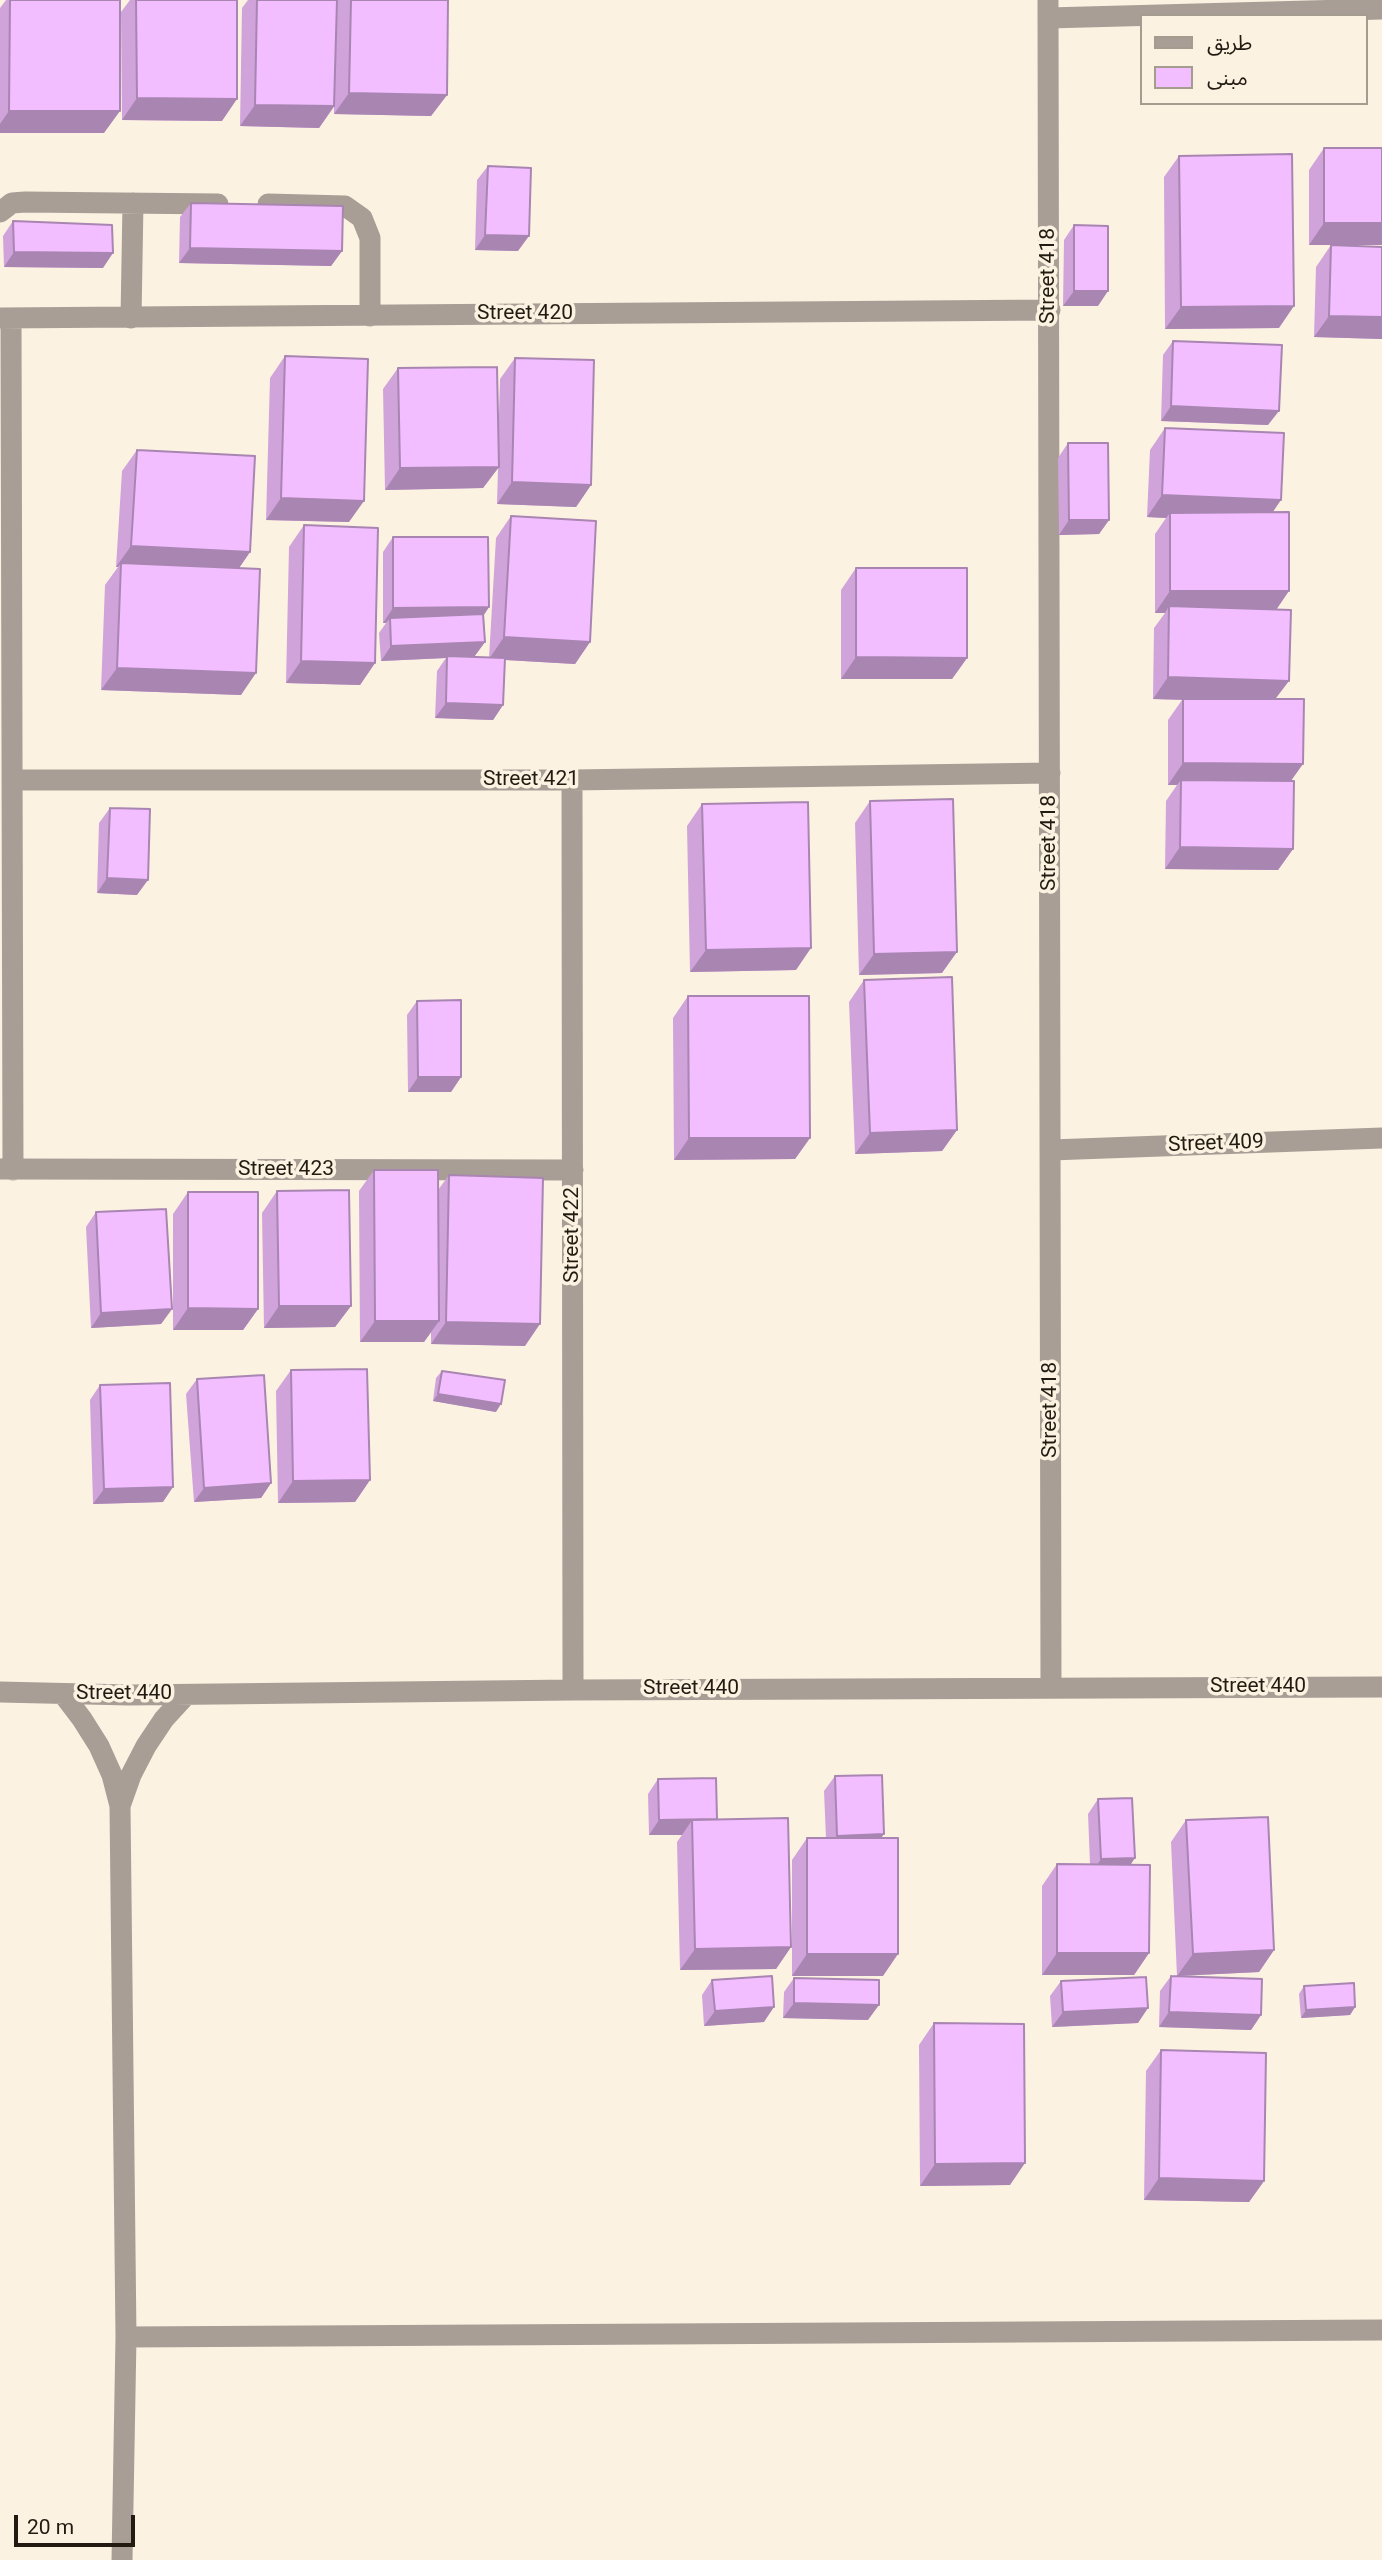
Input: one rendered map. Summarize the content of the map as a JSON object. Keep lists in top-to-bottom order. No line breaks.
{"streets":{"street":["Street 418","Street 420","Street 421","Street 409","Street 423","Street 422","Street 440"]},"crossings":[["Street 418","Street 420"],["Street 418","Street 421"],["Street 418","Street 409"],["Street 418","Street 440"],["Street 421","Street 422"],["Street 423","Street 422"],["Street 422","Street 440"]],"legend":["طريق","مبنى"],"scale_bar":"20 m"}
